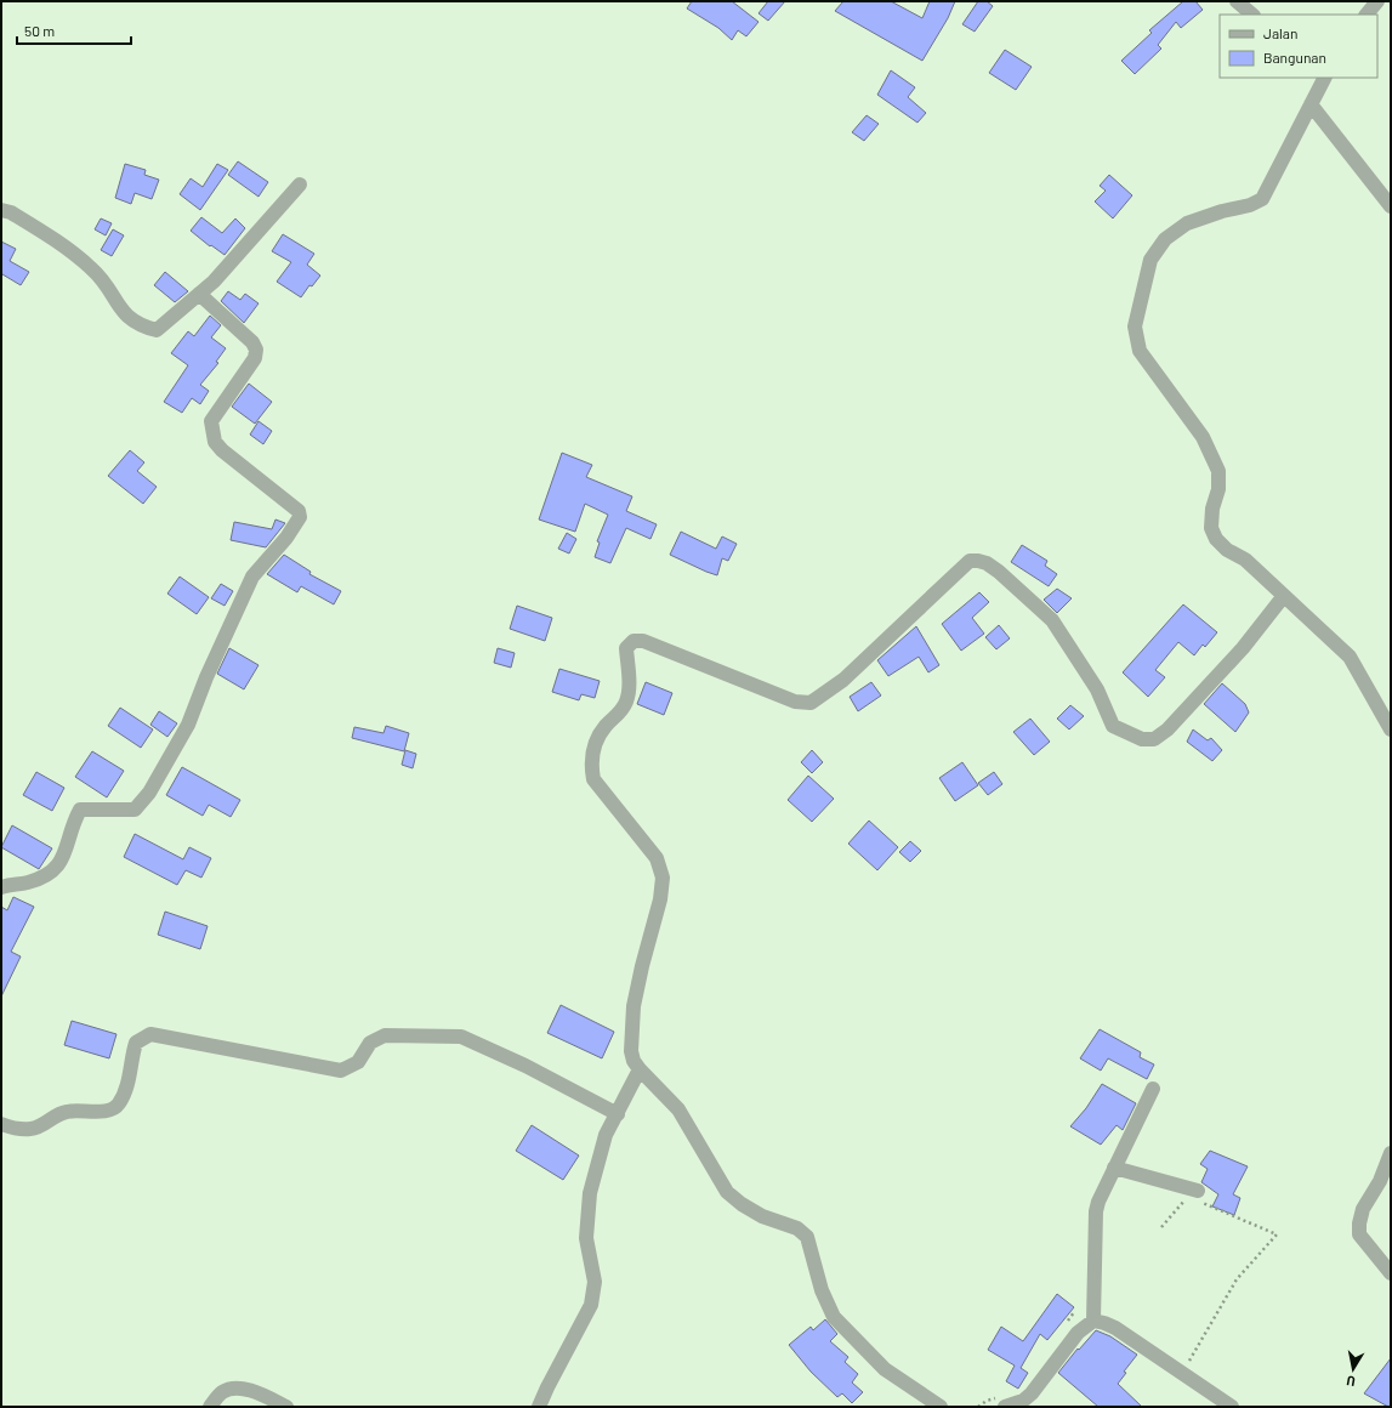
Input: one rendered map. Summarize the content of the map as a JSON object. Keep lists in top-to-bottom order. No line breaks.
{"legend":["Jalan","Bangunan"],"scale_bar":"50 m","north":"bottom"}
